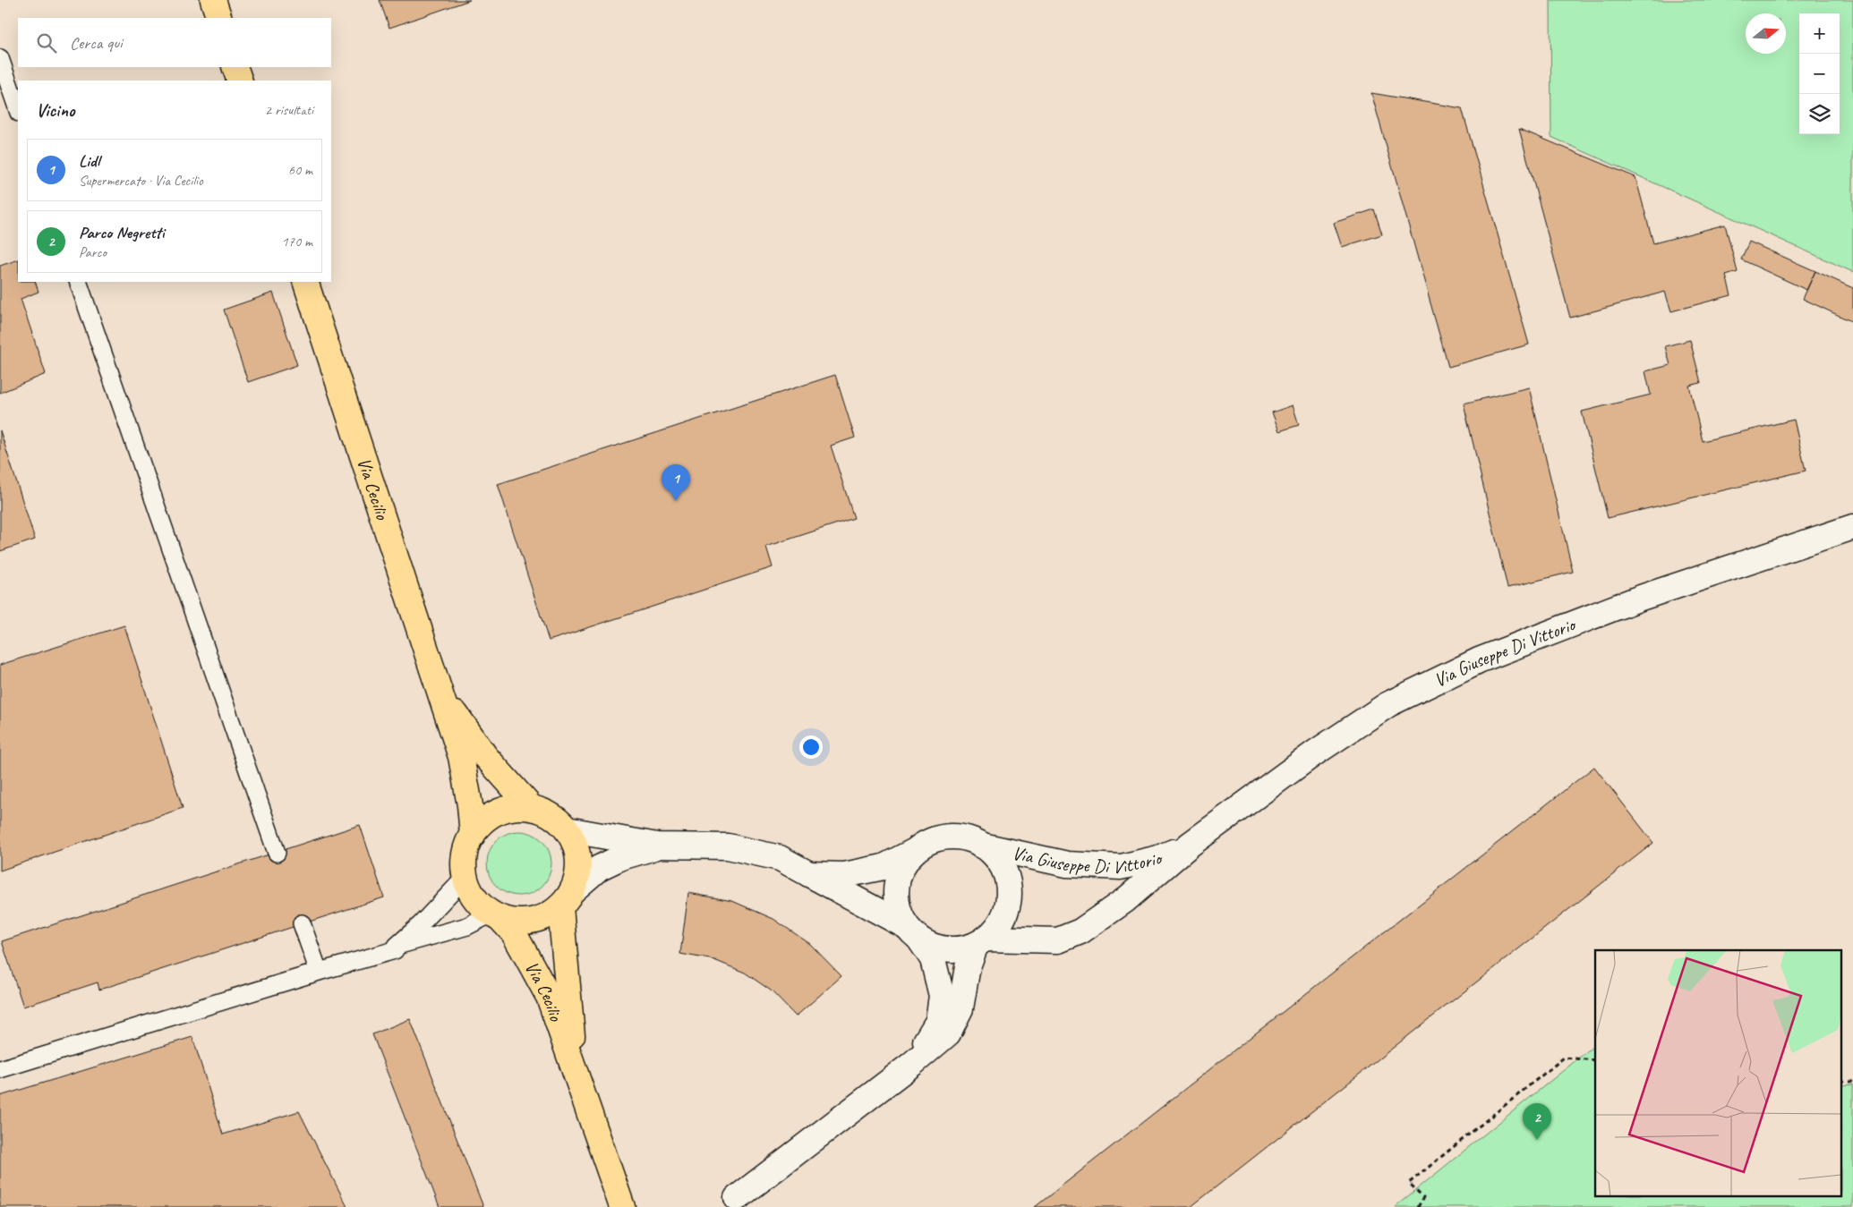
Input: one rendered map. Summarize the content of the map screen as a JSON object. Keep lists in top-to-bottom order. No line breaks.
{"streets":{"main road":["Via Cecilio"],"street":["Via Giuseppe Di Vittorio"]},"north":"right","page":{"map_buttons":["+","−"],"search":"Cerca qui","heading":["Vicino","2 risultati"],"list":[{"mark":"1","name":"Lidl","note":"Supermercato · Via Cecilio","value":"60 m"},{"mark":"2","name":"Parco Negretti","note":"Parco","value":"170 m"}],"pins":["1","2"]}}
